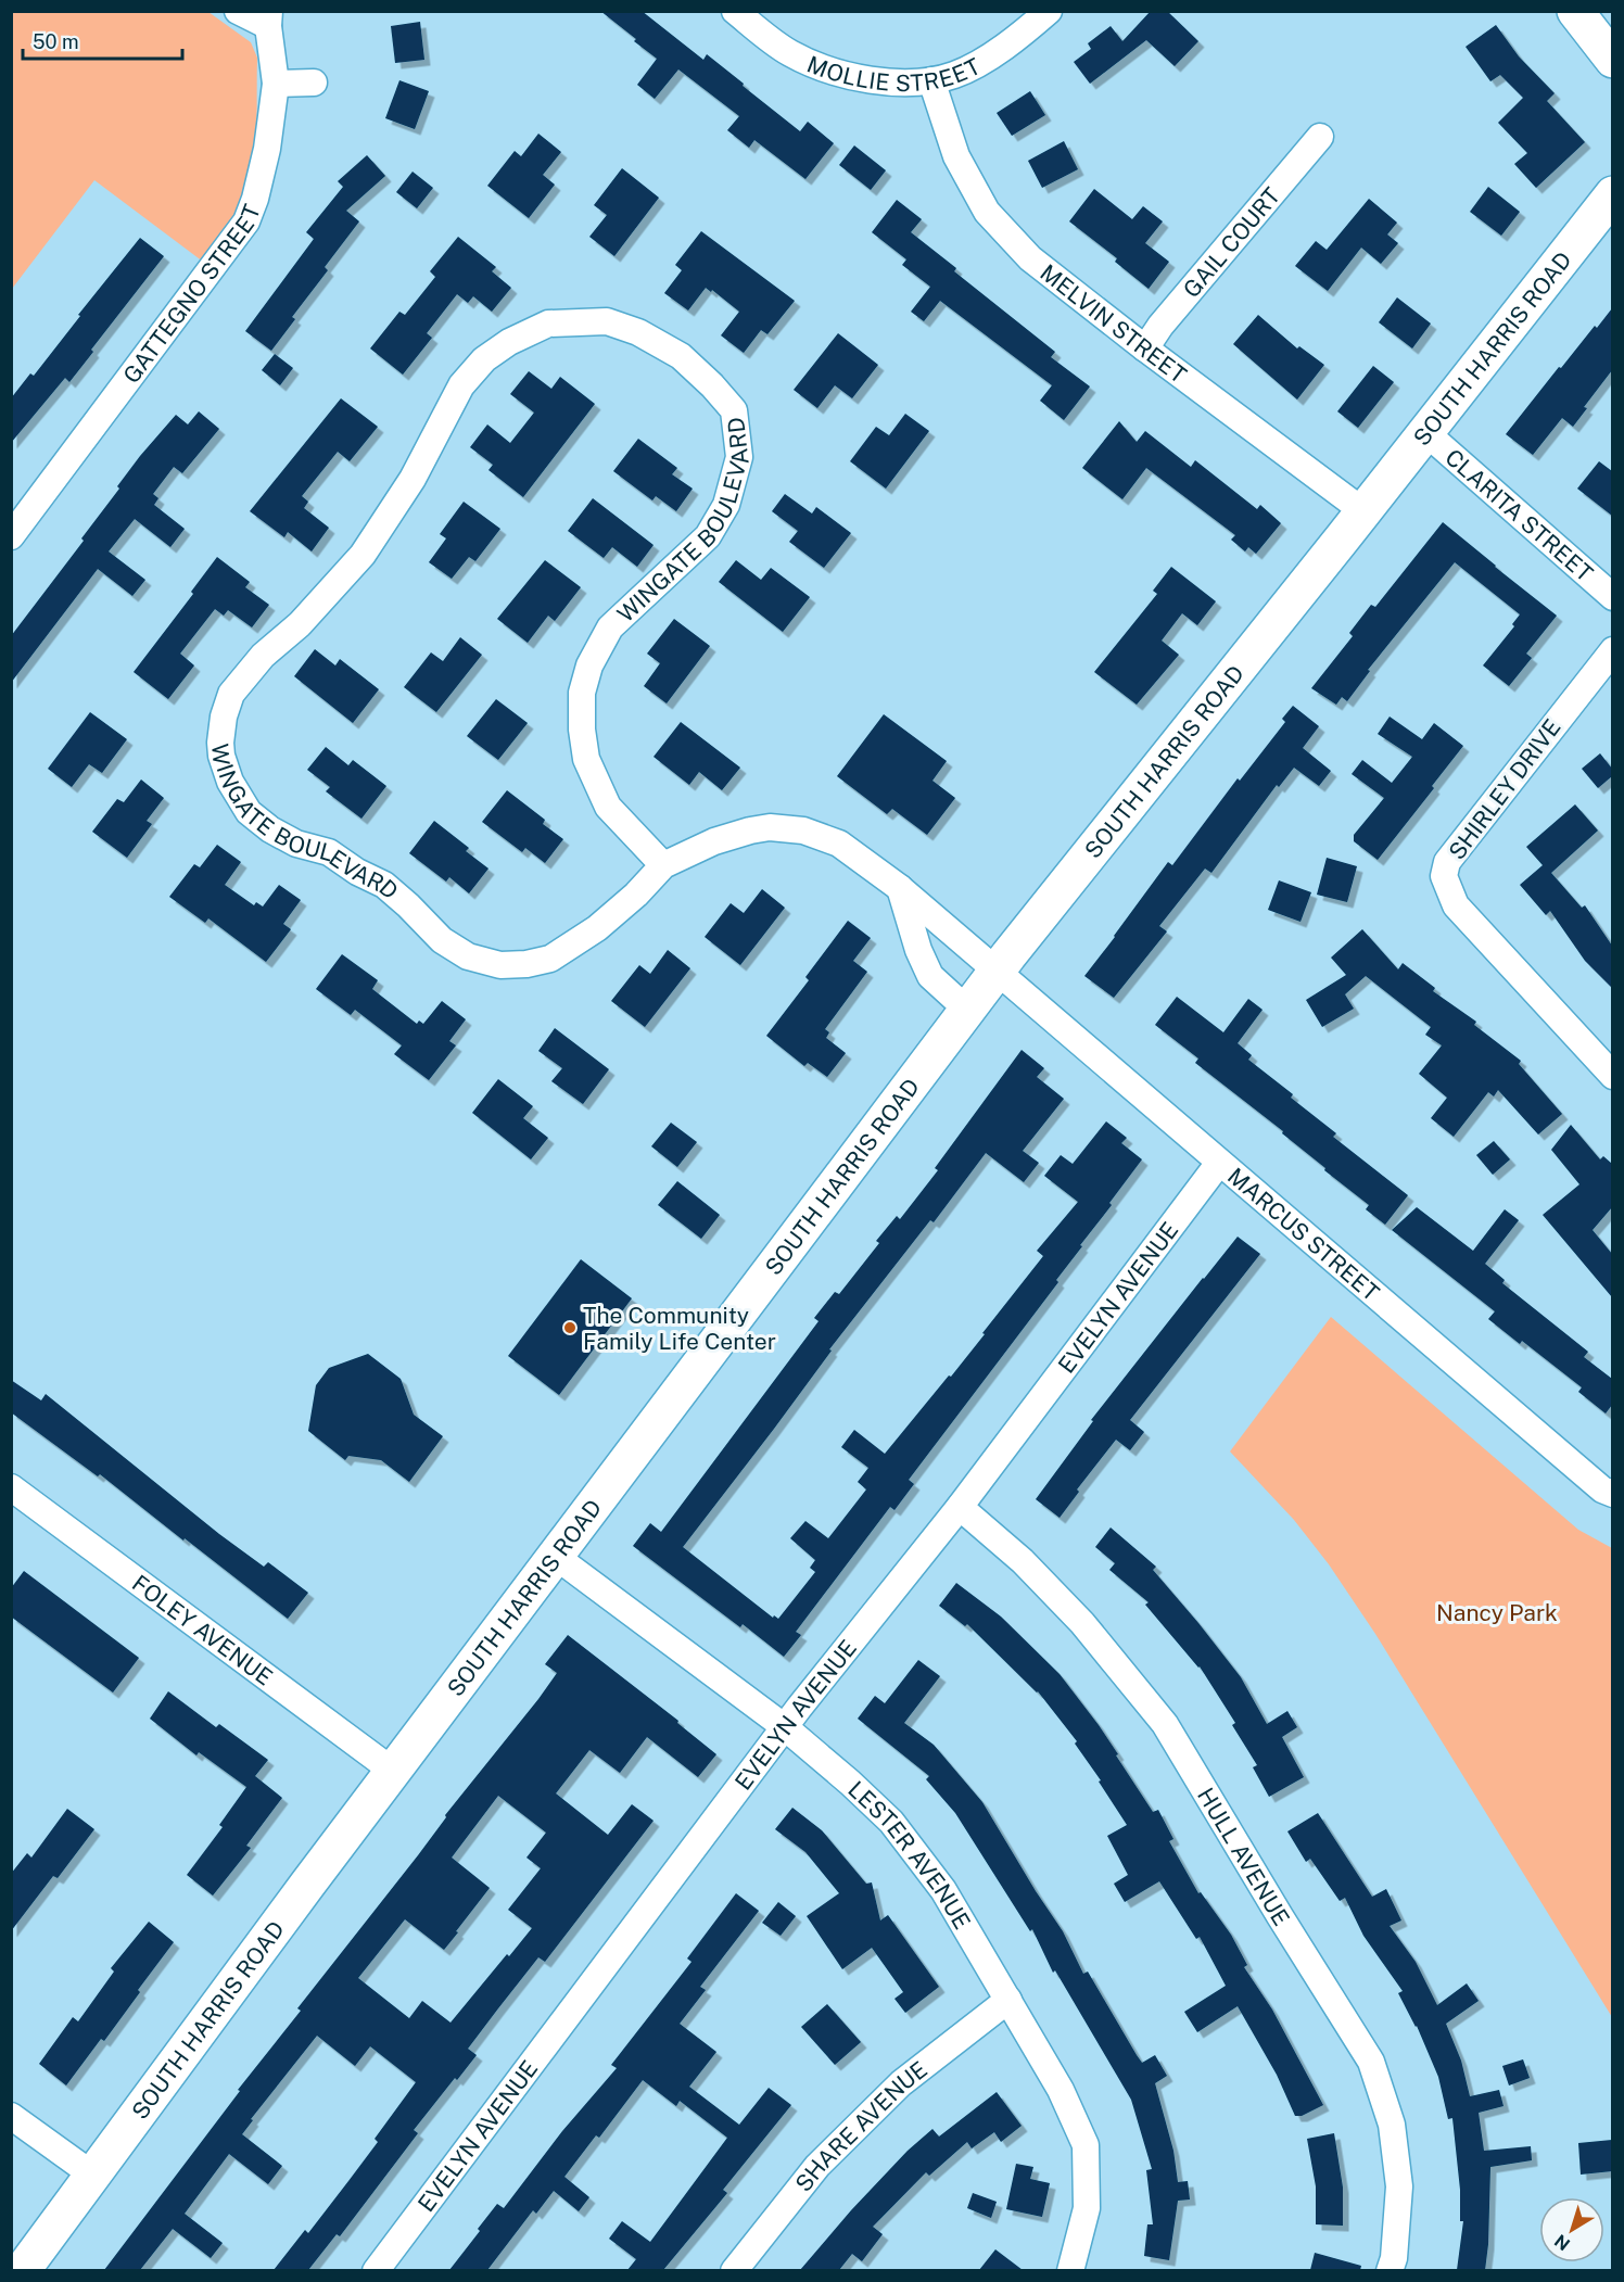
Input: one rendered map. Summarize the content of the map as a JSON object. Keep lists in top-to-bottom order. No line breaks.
{"streets":{"main road":["SOUTH HARRIS ROAD"],"street":["MOLLIE STREET","GAIL COURT","GATTEGNO STREET","MELVIN STREET","WINGATE BOULEVARD","CLARITA STREET","SHIRLEY DRIVE","MARCUS STREET","EVELYN AVENUE","FOLEY AVENUE","HULL AVENUE","LESTER AVENUE","SHARE AVENUE"]},"crossings":[["MOLLIE STREET","MELVIN STREET"],["GAIL COURT","MELVIN STREET"],["MELVIN STREET","SOUTH HARRIS ROAD"],["SOUTH HARRIS ROAD","WINGATE BOULEVARD"],["SOUTH HARRIS ROAD","CLARITA STREET"],["SOUTH HARRIS ROAD","MARCUS STREET"],["SOUTH HARRIS ROAD","FOLEY AVENUE"],["SOUTH HARRIS ROAD","LESTER AVENUE"],["WINGATE BOULEVARD","MARCUS STREET"],["MARCUS STREET","EVELYN AVENUE"],["EVELYN AVENUE","HULL AVENUE"],["EVELYN AVENUE","LESTER AVENUE"],["LESTER AVENUE","SHARE AVENUE"]],"parks":["Nancy Park"],"places":["The Community Family Life Center"],"scale_bar":"50 m","north":"bottom left"}
